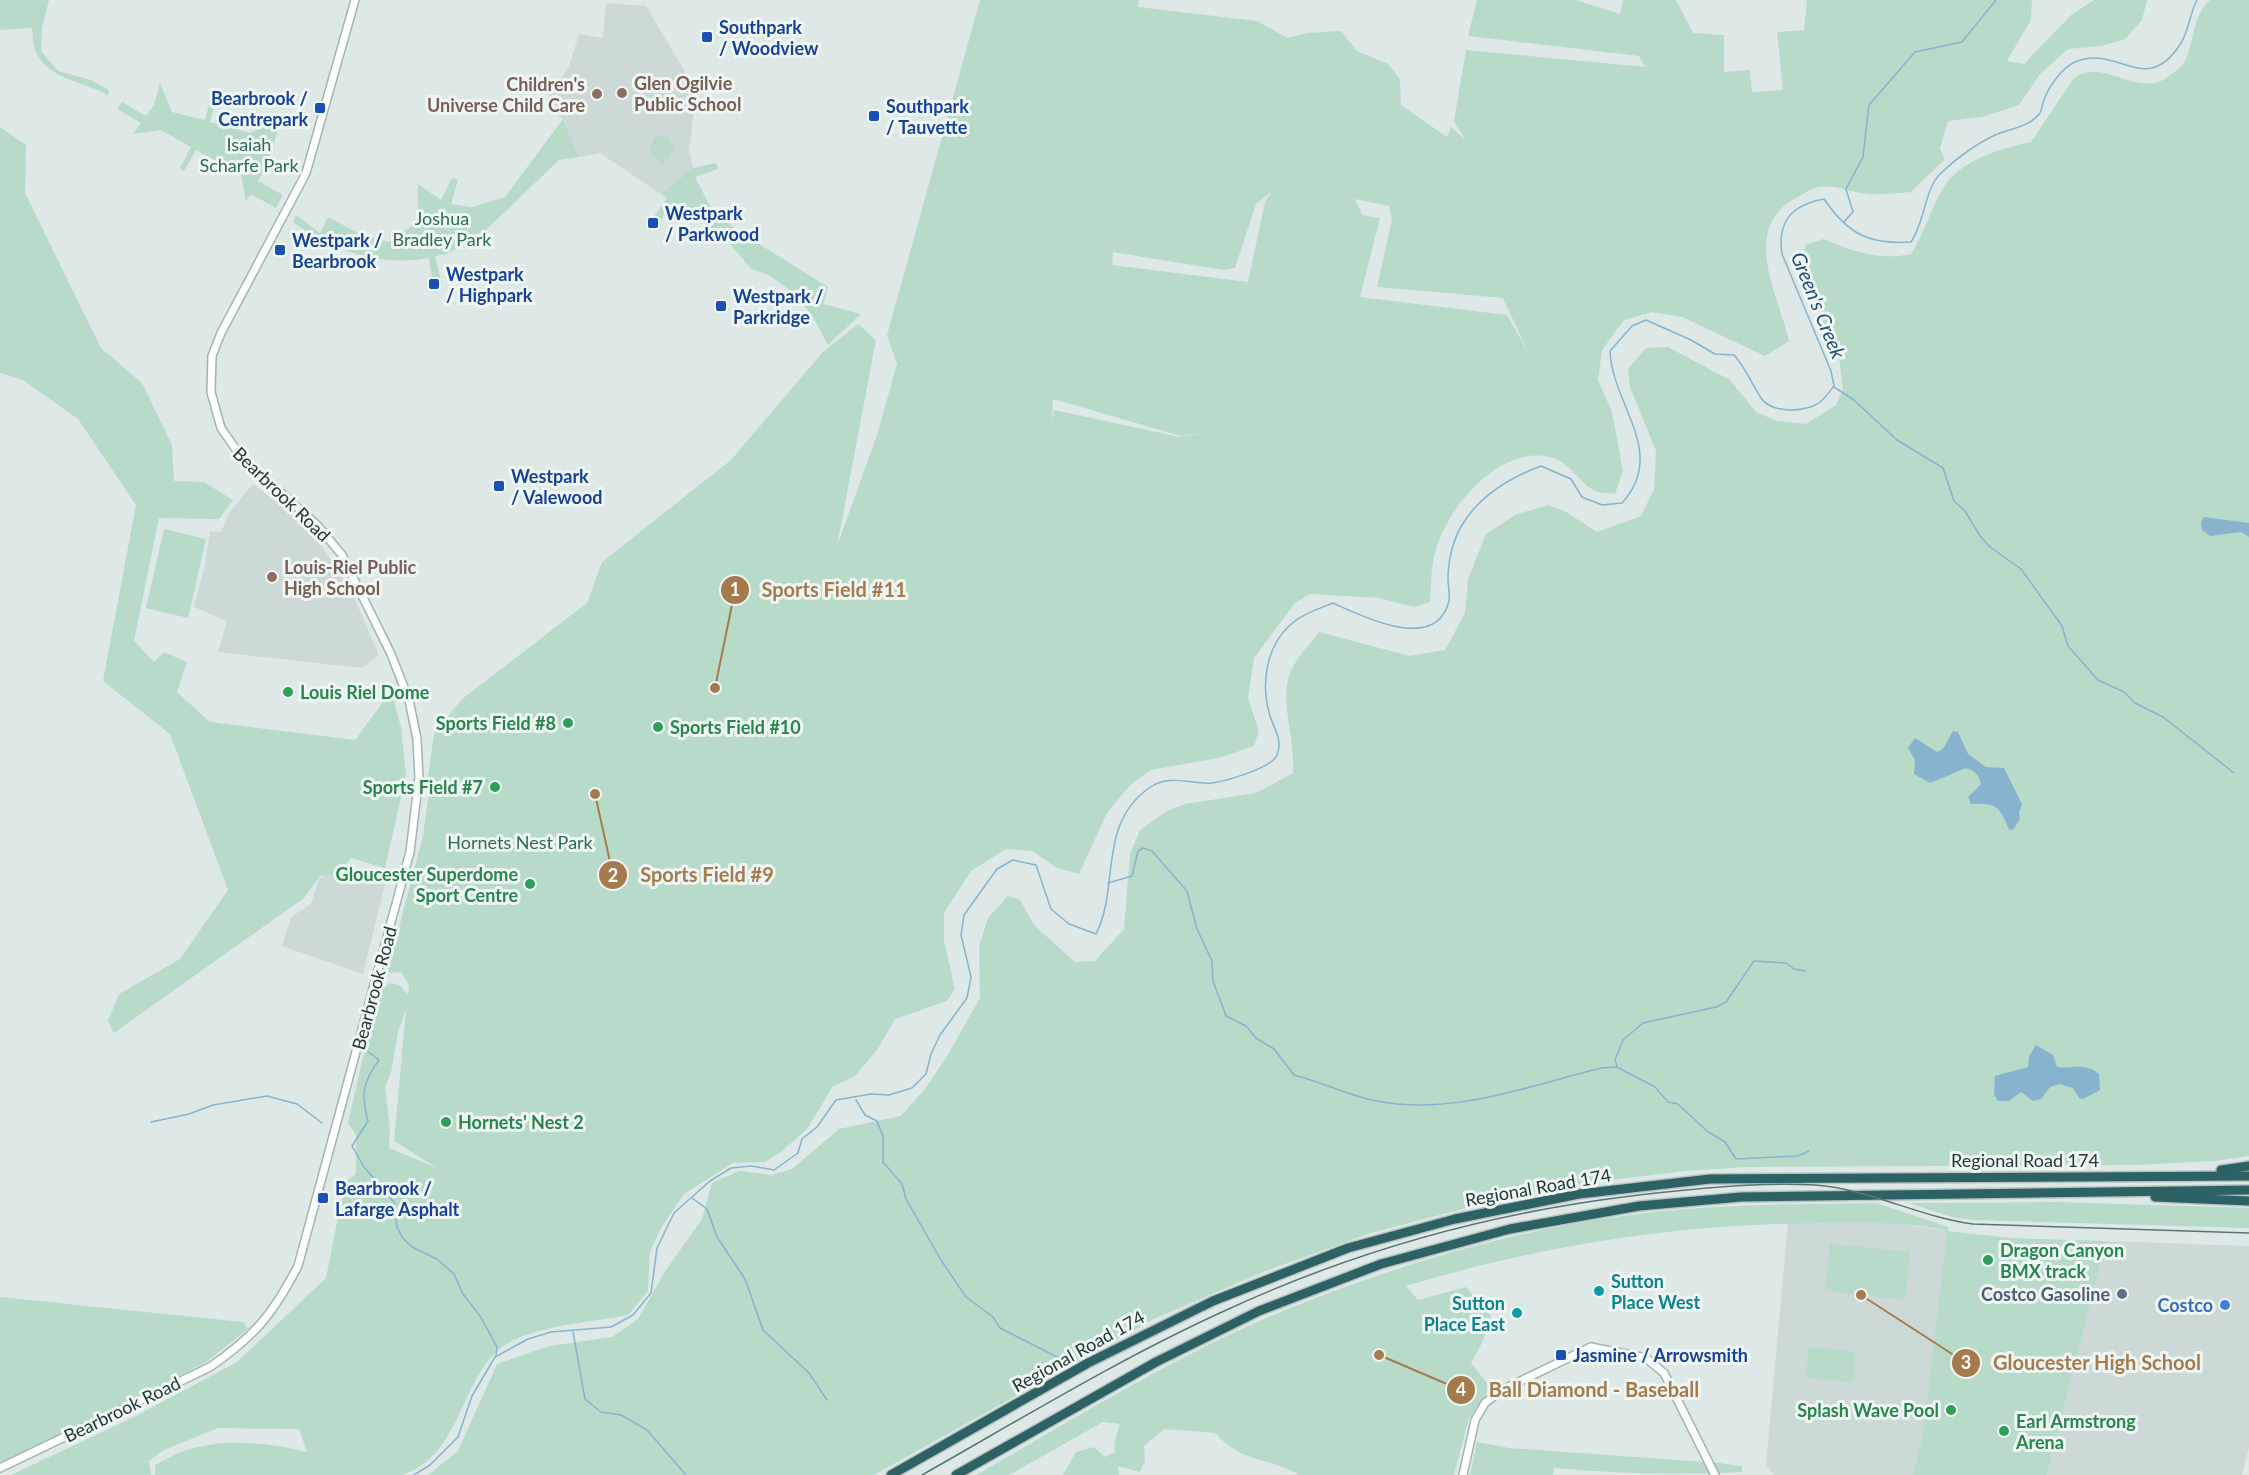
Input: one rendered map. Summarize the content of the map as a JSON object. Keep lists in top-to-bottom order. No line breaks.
{"streets":{"highway":["Regional Road 174"],"street":["Bearbrook Road"]},"water":["Green's Creek"],"parks":["Isaiah Scharfe Park","Joshua Bradley Park","Hornets Nest Park"],"places":{"transit":["Southpark / Woodview","Bearbrook / Centrepark","Southpark / Tauvette","Westpark / Parkwood","Westpark / Bearbrook","Westpark / Highpark","Westpark / Parkridge","Westpark / Valewood","Bearbrook / Lafarge Asphalt","Jasmine / Arrowsmith"],"other":["Glen Ogilvie Public School","Children's Universe Child Care","Louis-Riel Public High School","Sports Field #11","Louis Riel Dome","Sports Field #8","Sports Field #10","Sports Field #7","Sports Field #9","Gloucester Superdome Sport Centre","Hornets' Nest 2","Dragon Canyon BMX track","Sutton Place West","Costco Gasoline","Gloucester High School","Costco","Sutton Place East","Ball Diamond - Baseball","Splash Wave Pool","Earl Armstrong Arena"]}}
